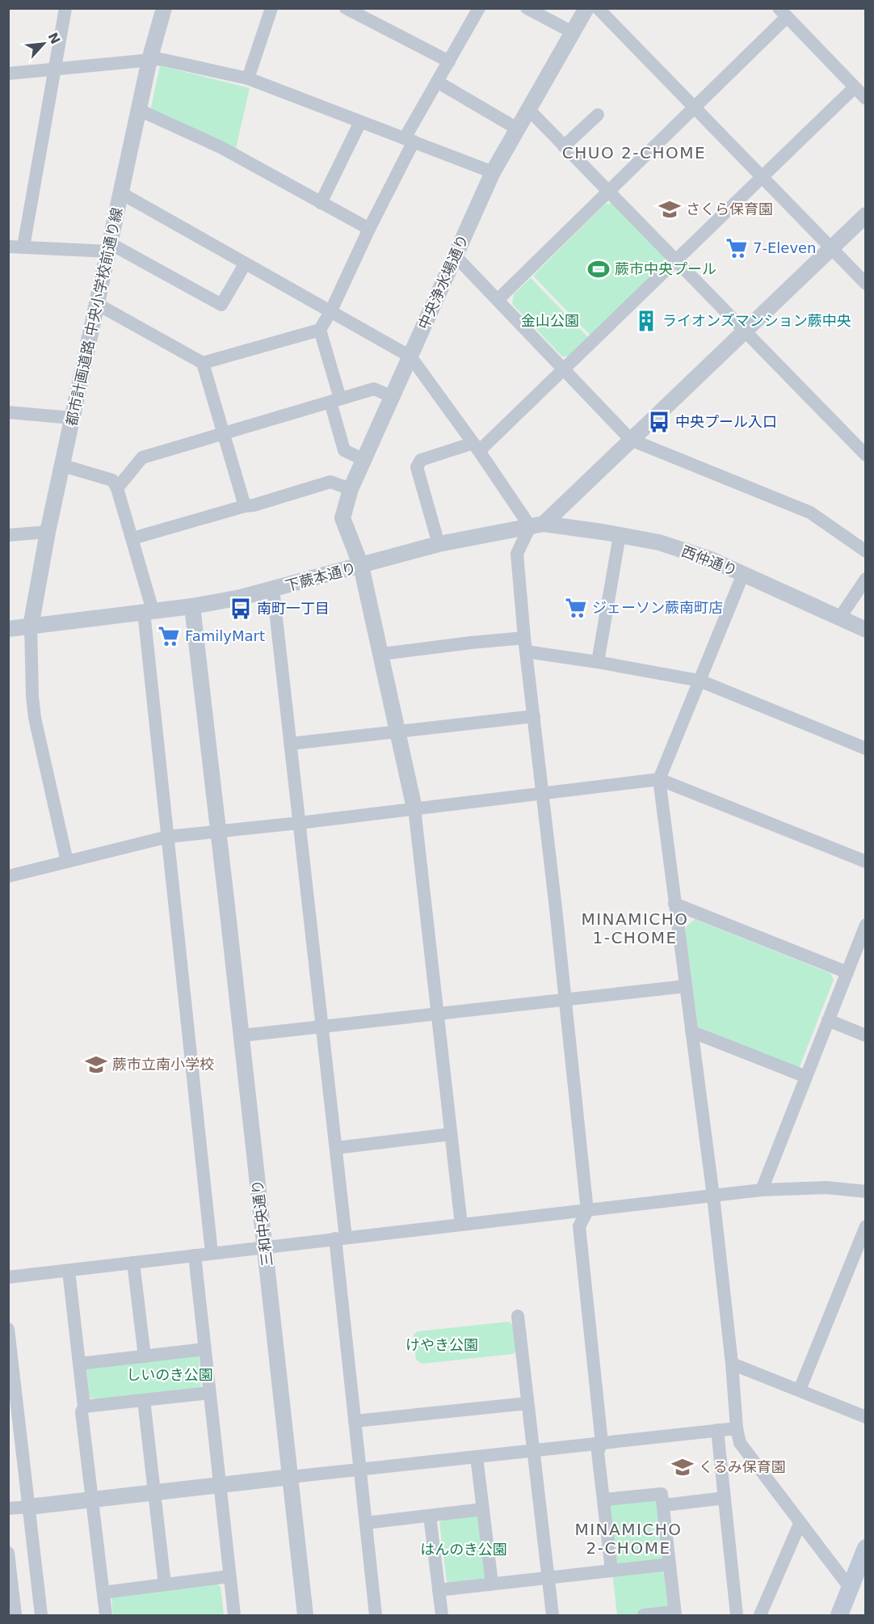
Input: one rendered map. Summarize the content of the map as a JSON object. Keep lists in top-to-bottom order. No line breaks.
{"streets":{"street":["中央浄水場通り","都市計画道路 中央小学校前通り線","西仲通り","下蕨本通り","三和中央通り"]},"crossings":[["中央浄水場通り","下蕨本通り"],["都市計画道路 中央小学校前通り線","下蕨本通り"],["西仲通り","下蕨本通り"],["下蕨本通り","三和中央通り"]],"districts":["CHUO 2-CHOME","MINAMICHO 1-CHOME","MINAMICHO 2-CHOME"],"parks":["金山公園","けやき公園","しいのき公園","はんのき公園"],"places":{"school or university":["さくら保育園","蕨市立南小学校","くるみ保育園"],"supermarket":["7-Eleven","ジェーソン蕨南町店","FamilyMart"],"sports":["蕨市中央プール"],"building":["ライオンズマンション蕨中央"],"bus stop":["中央プール入口","南町一丁目"]},"north":"top right"}
